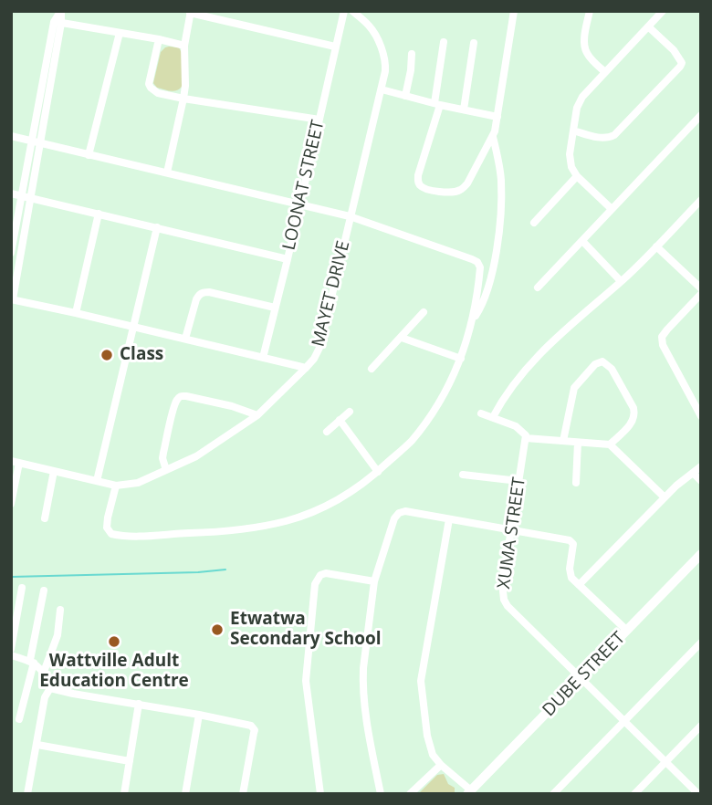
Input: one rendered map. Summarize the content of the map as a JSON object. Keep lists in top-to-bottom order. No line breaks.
{"streets":{"street":["LOONAT STREET","MAYET DRIVE","XUMA STREET","DUBE STREET"]},"crossings":[["XUMA STREET","DUBE STREET"]],"places":["Class","Etwatwa Secondary School","Wattville Adult Education Centre"]}
